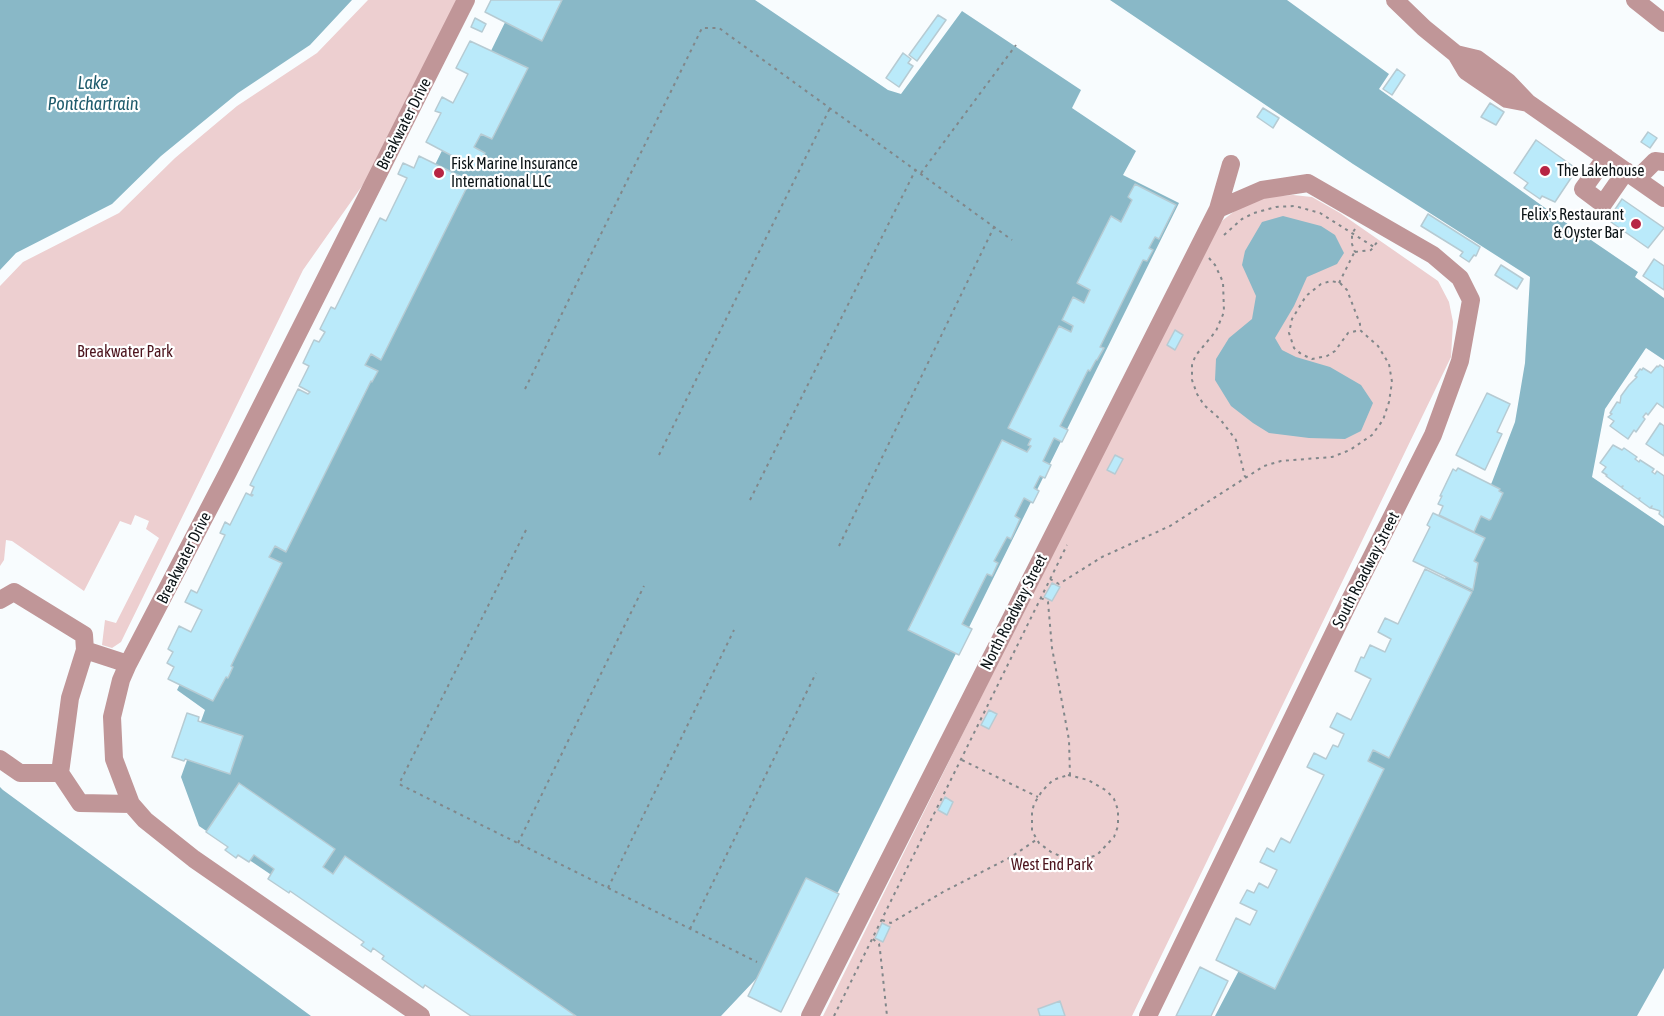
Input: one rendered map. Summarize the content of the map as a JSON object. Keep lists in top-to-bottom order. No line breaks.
{"streets":{"street":["Breakwater Drive","South Roadway Street","North Roadway Street"]},"crossings":[["South Roadway Street","North Roadway Street"]],"water":["Lake Pontchartrain"],"parks":["Breakwater Park","West End Park"],"places":["The Lakehouse","Fisk Marine Insurance International LLC","Felix's Restaurant & Oyster Bar"]}
